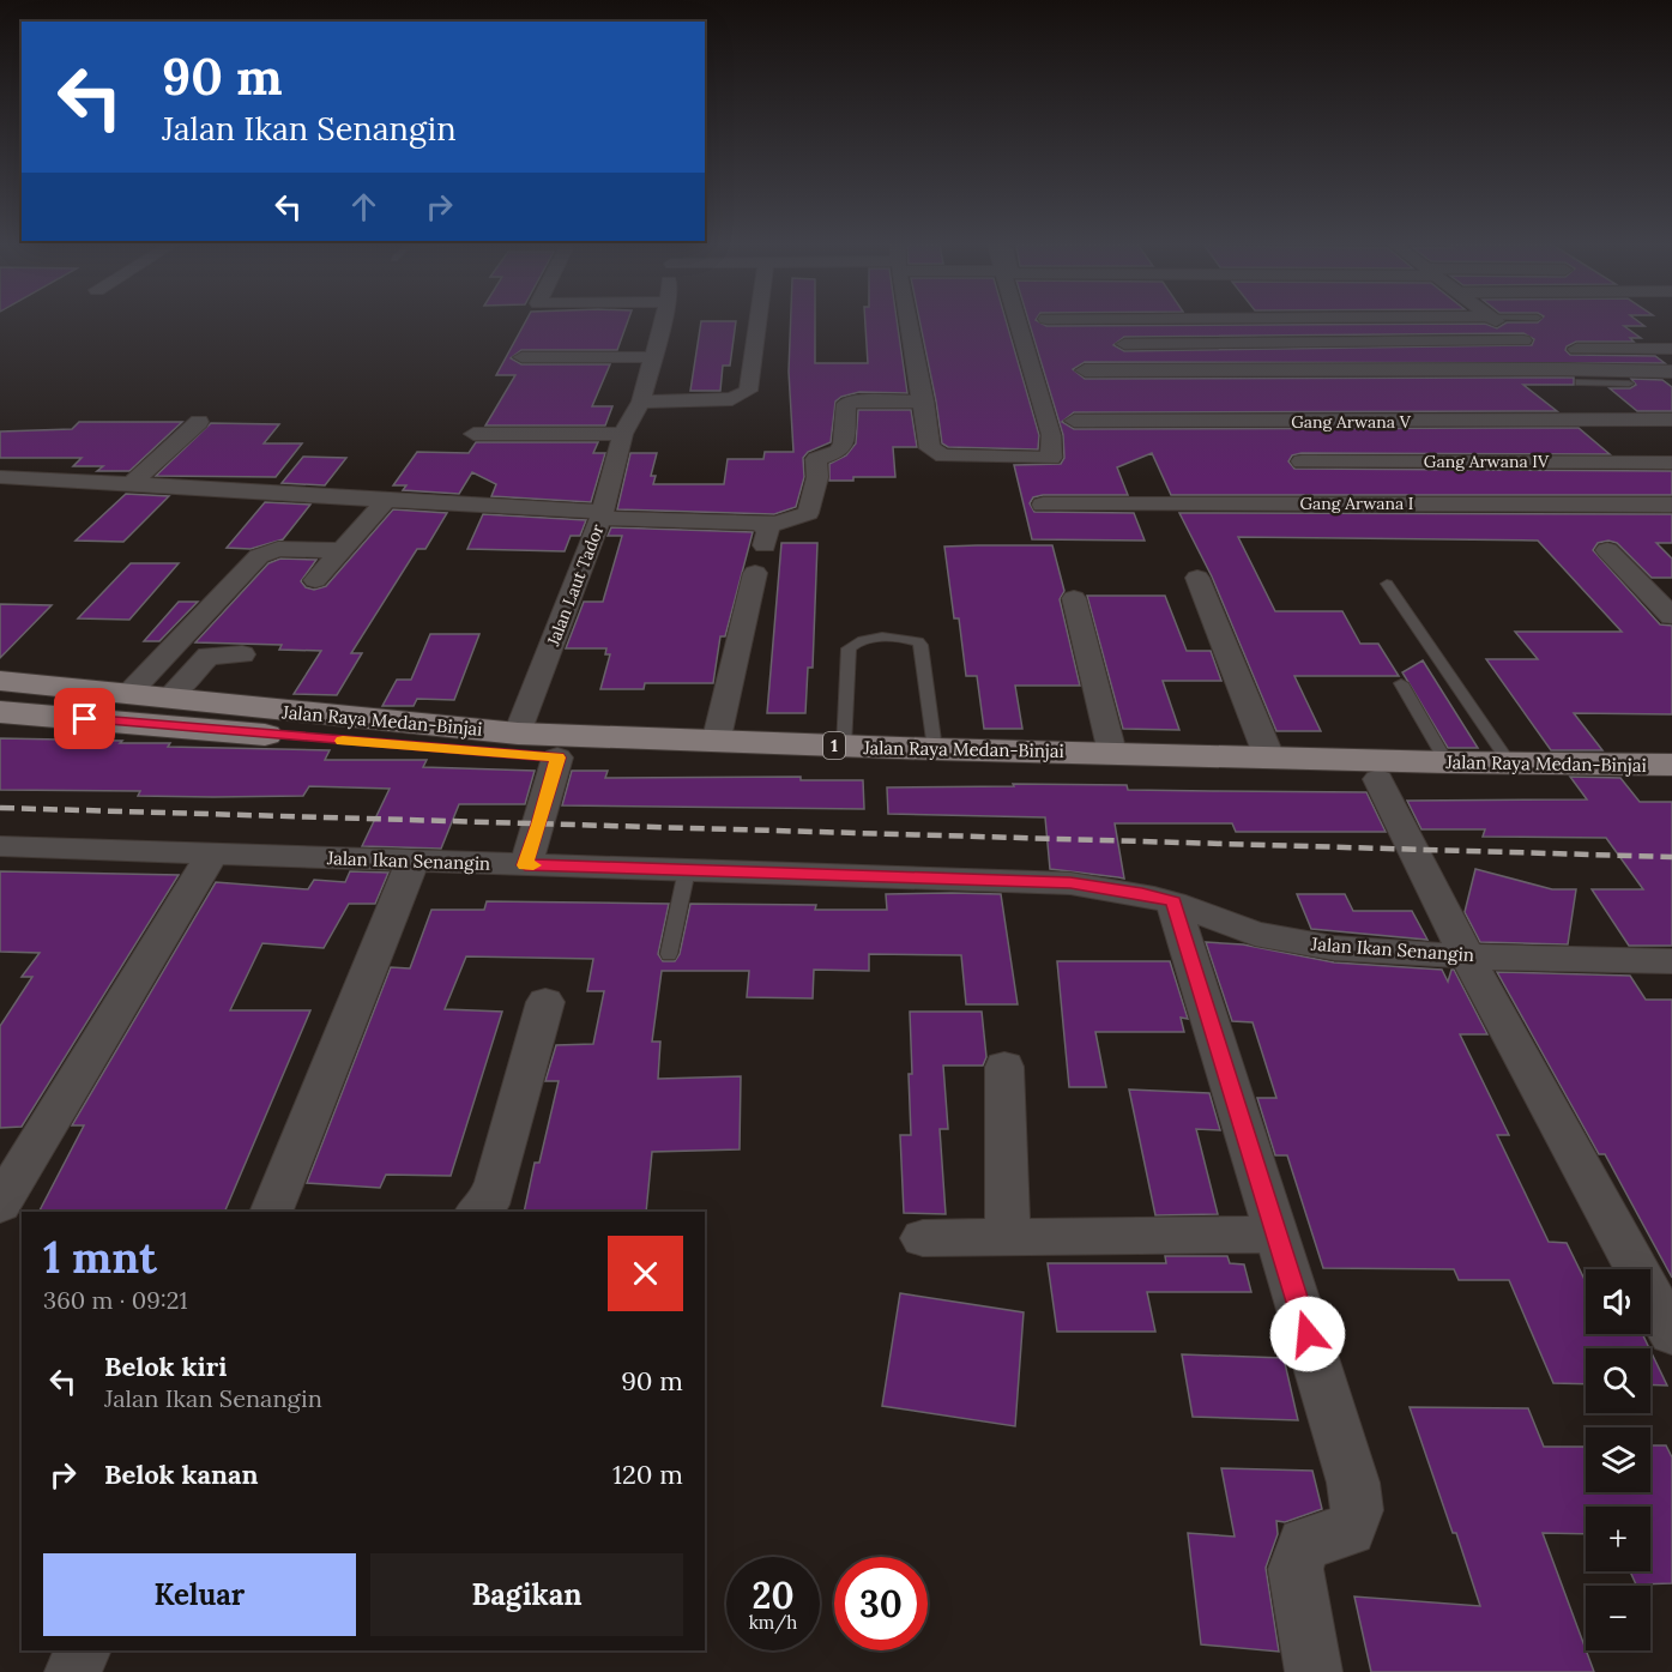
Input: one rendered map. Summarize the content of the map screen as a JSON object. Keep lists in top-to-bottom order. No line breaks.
{"streets":{"main road":["Jalan Raya Medan-Binjai","1"],"street":["Gang Arwana V","Gang Arwana IV","Gang Arwana I","Jalan Laut Tador","Jalan Ikan Senangin"]},"crossings":[["Jalan Laut Tador","Jalan Raya Medan-Binjai"]],"page":{"turn":["90 m","Jalan Ikan Senangin"],"heading":["1 mnt","360 m · 09:21"],"map_buttons":["+","−"],"list":[{"name":"Belok kiri","note":"Jalan Ikan Senangin","value":"90 m"},{"name":"Belok kanan","value":"120 m"}],"buttons":["Keluar","Bagikan"],"speed":"20 km/h","limit":"30"}}
